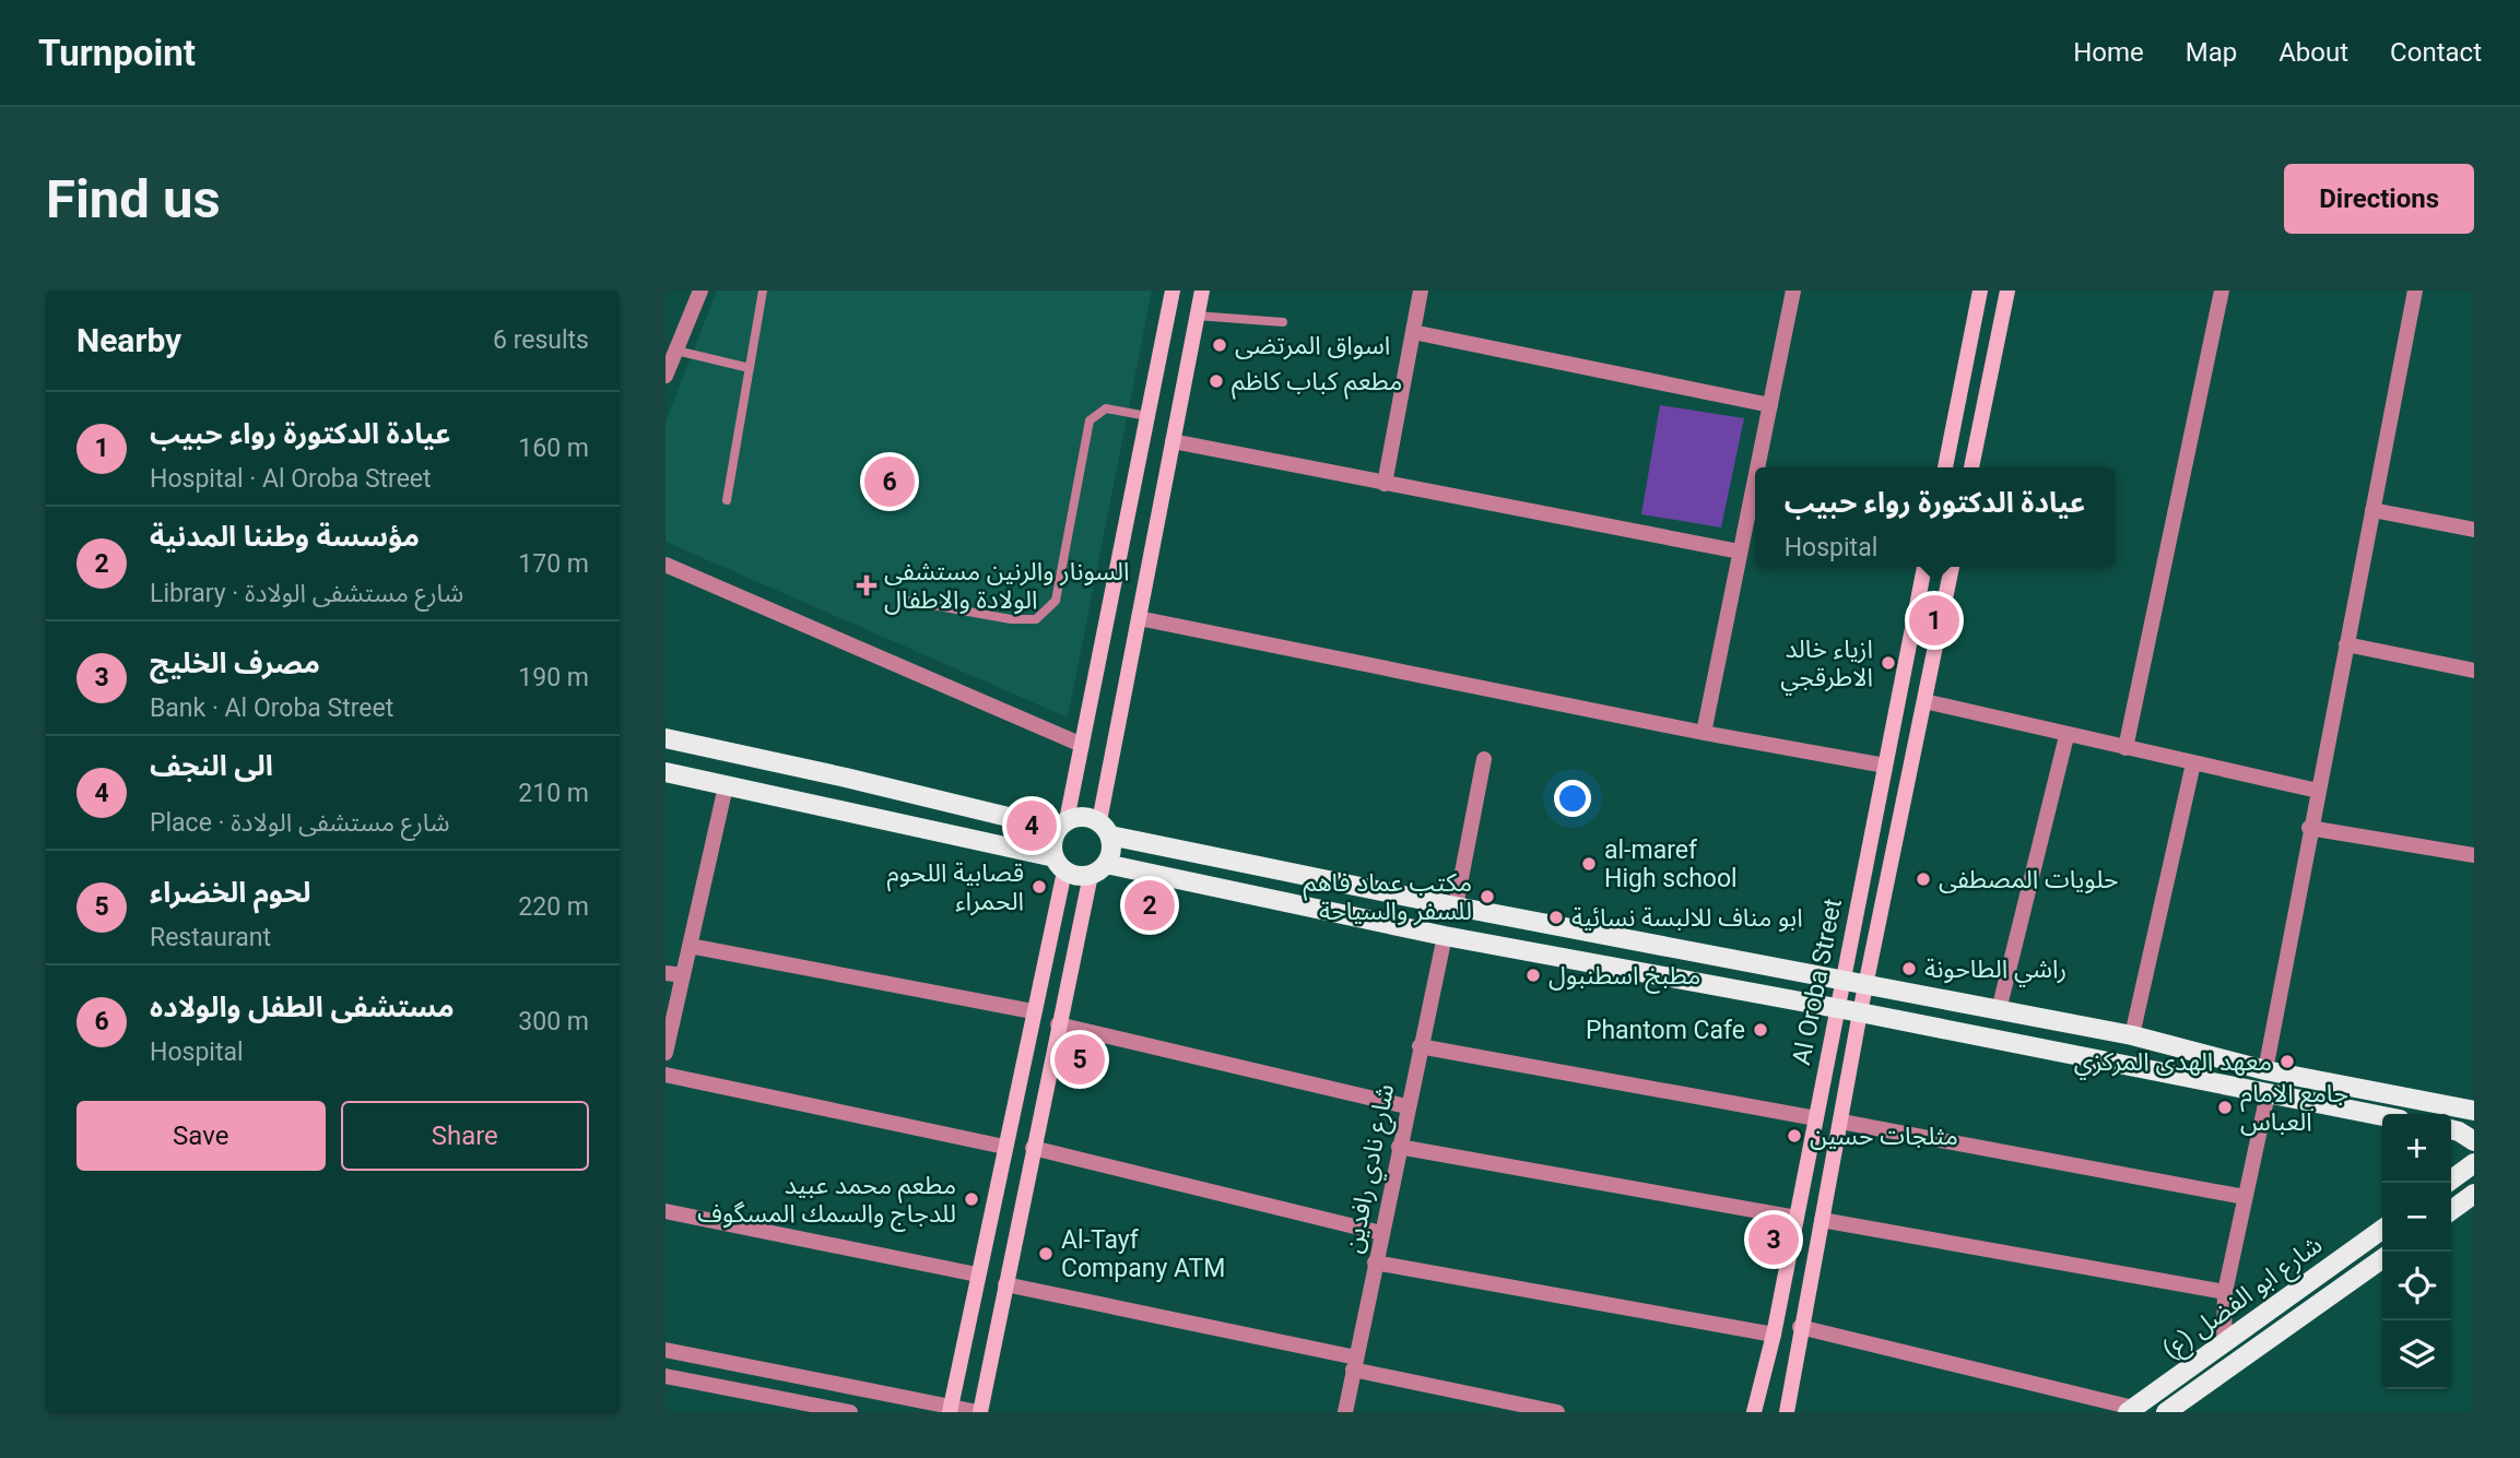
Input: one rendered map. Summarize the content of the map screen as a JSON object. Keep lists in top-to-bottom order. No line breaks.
{"streets":{"main road":["Al Oroba Street","شارع ابو الفضل (ع)"],"street":["شارع نادي رافدين"]},"places":{"other":["اسواق المرتضى","مطعم كباب كاظم","ازياء خالد الاطرقجي","al-maref High school","حلويات المصطفى","قصابية اللحوم الحمراء","مكتب عماد فاهم للسفر والسياحة","ابو مناف للالبسة نسائية","راشي الطاحونة","مطبخ اسطنبول","Phantom Cafe","معهد الهدى المركزي","جامع الامام العباس","مثلجات حسين","مطعم محمد عبيد للدجاج والسمك المسگوف","Al-Tayf Company ATM"],"health":["السونار والرنين مستشفى الولادة والاطفال"]},"page":{"header":"Turnpoint","nav":["Home","Map","About","Contact"],"buttons":["Directions",["Save","Share"]],"title":"Find us","heading":["Nearby","6 results"],"list":[{"mark":"1","name":"عيادة الدكتورة رواء حبيب","note":"Hospital · Al Oroba Street","value":"160 m"},{"mark":"2","name":"مؤسسة وطننا المدنية","note":"Library · شارع مستشفى الولادة","value":"170 m"},{"mark":"3","name":"مصرف الخليج","note":"Bank · Al Oroba Street","value":"190 m"},{"mark":"4","name":"الى النجف","note":"Place · شارع مستشفى الولادة","value":"210 m"},{"mark":"5","name":"لحوم الخضراء","note":"Restaurant","value":"220 m"},{"mark":"6","name":"مستشفى الطفل والولاده","note":"Hospital","value":"300 m"}],"pins":["6","1","4","2","5","3"],"popup":["عيادة الدكتورة رواء حبيب","Hospital"],"map_buttons":["+","−"]}}
